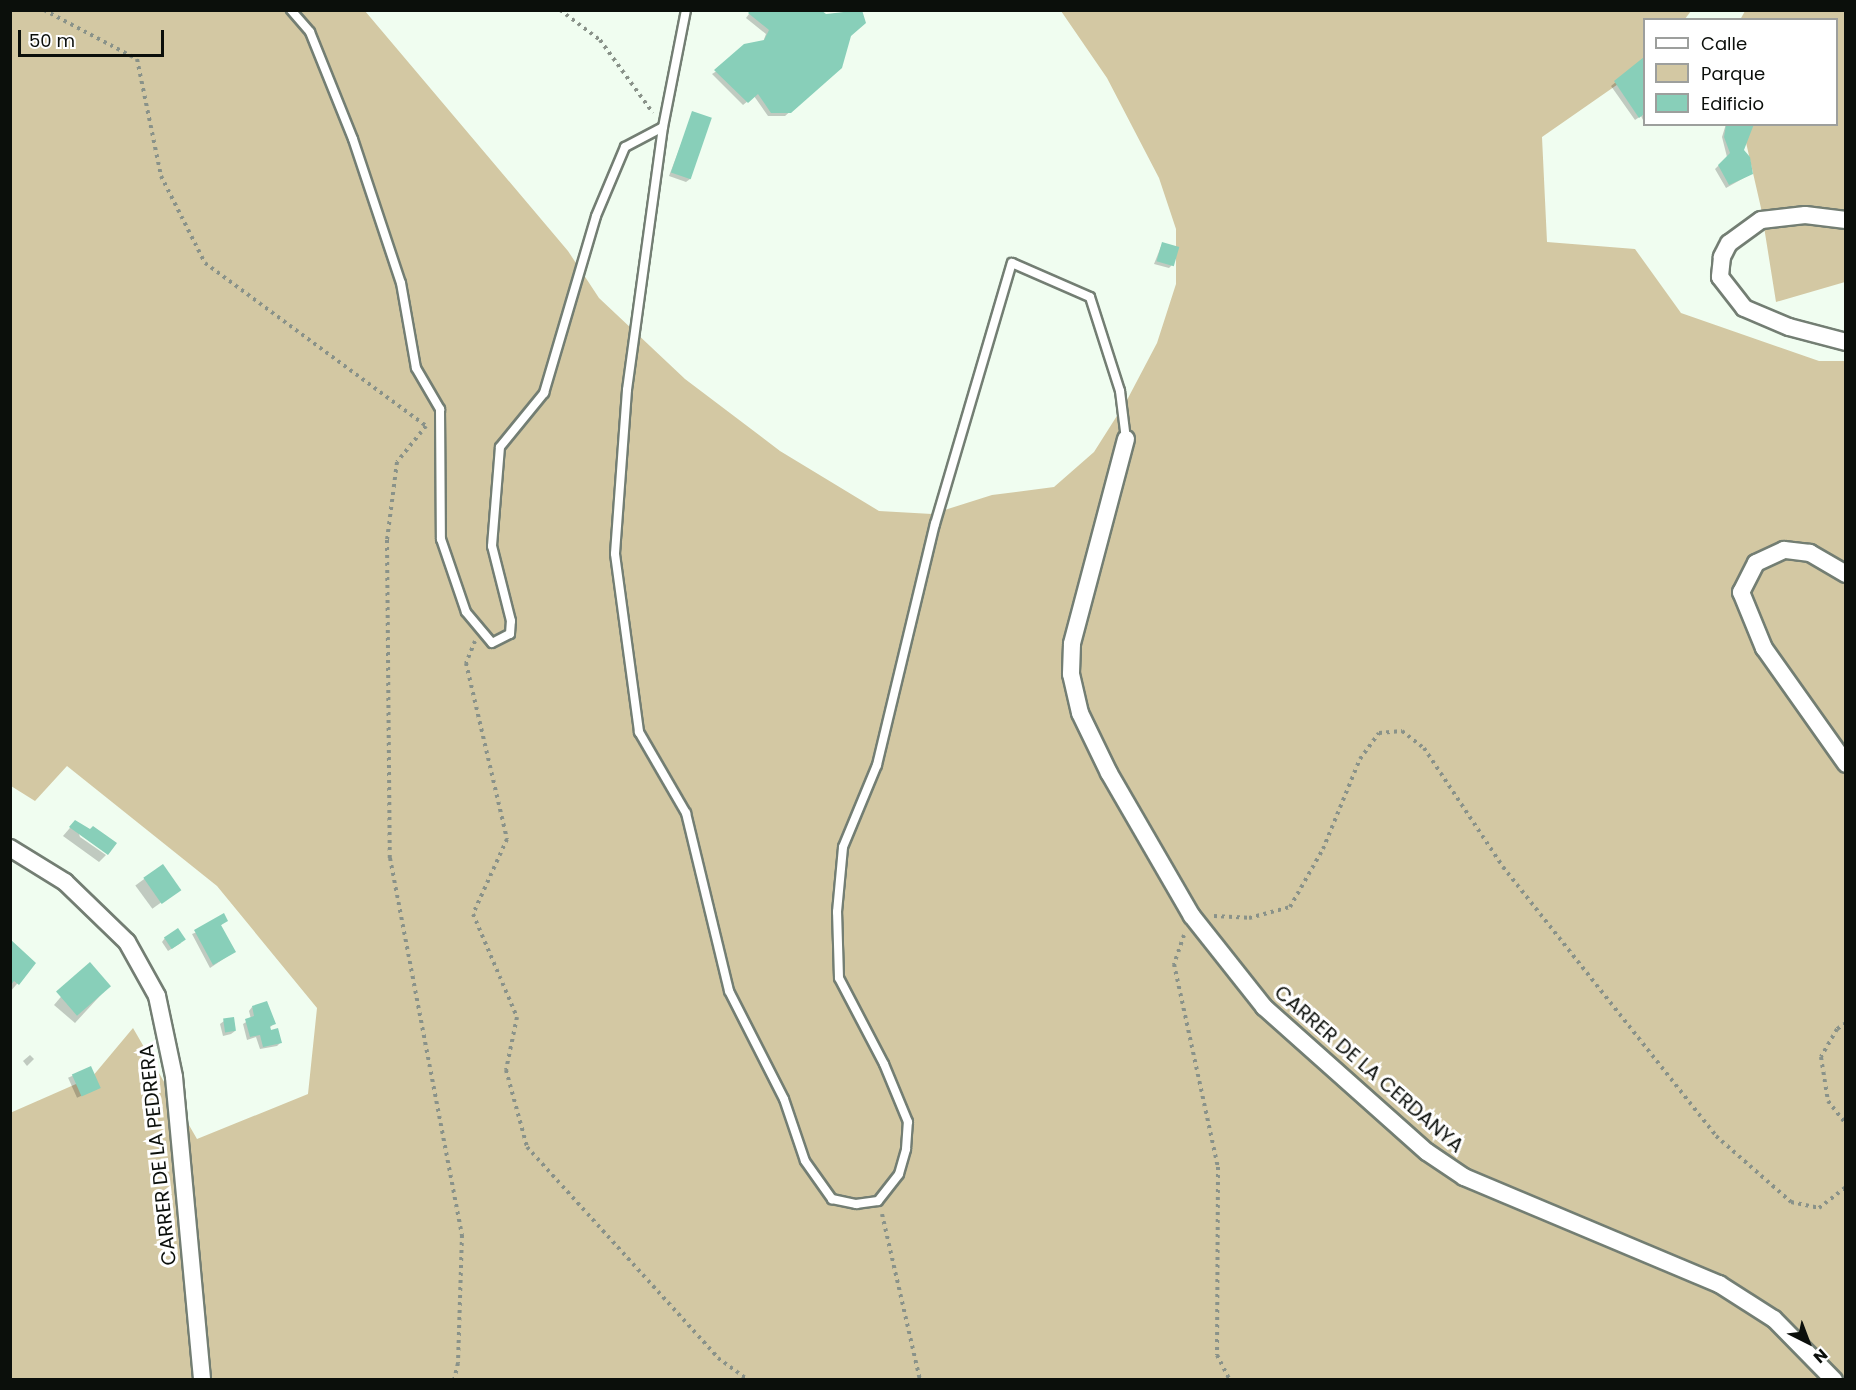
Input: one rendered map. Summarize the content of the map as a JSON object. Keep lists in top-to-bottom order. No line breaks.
{"streets":{"street":["CARRER DE LA CERDANYA","CARRER DE LA PEDRERA"]},"legend":["Calle","Parque","Edificio"],"scale_bar":"50 m","north":"bottom right"}
